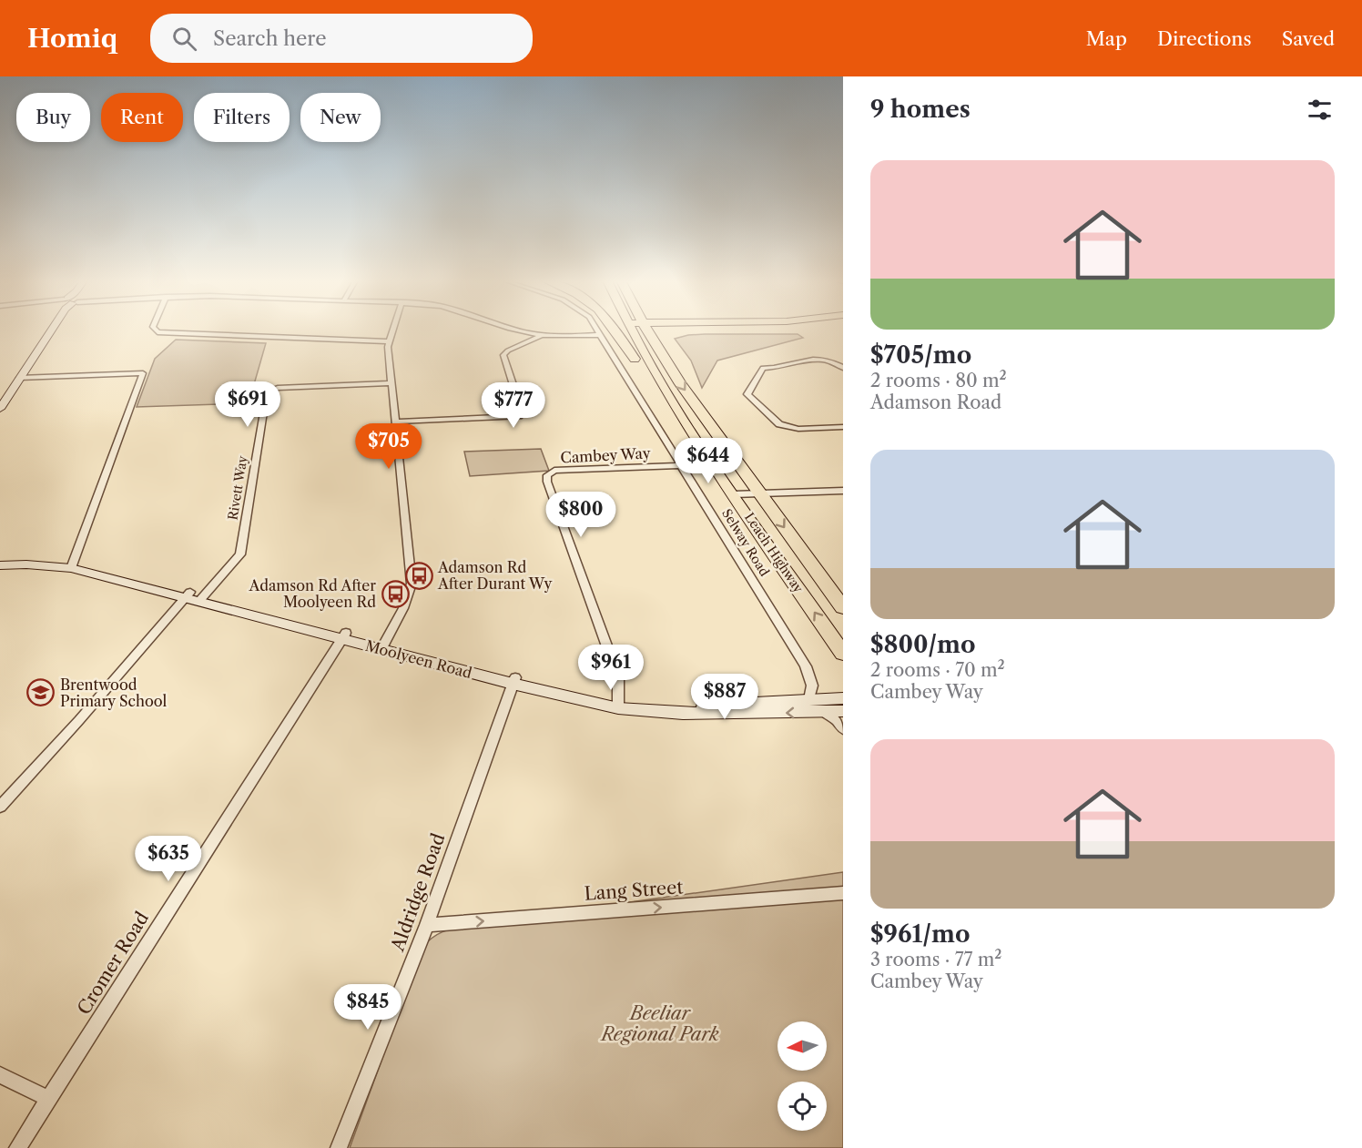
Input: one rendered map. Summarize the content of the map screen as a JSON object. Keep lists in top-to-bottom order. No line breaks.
{"streets":{"highway":["Leach Highway"],"main road":["Moolyeen Road"],"street":["Cambey Way","Rivett Way","Selway Road","Lang Street","Aldridge Road","Cromer Road"]},"crossings":[["Cambey Way","Selway Road"],["Cambey Way","Moolyeen Road"],["Rivett Way","Moolyeen Road"],["Selway Road","Moolyeen Road"],["Moolyeen Road","Aldridge Road"],["Moolyeen Road","Cromer Road"],["Lang Street","Aldridge Road"]],"one_way":["Lang Street"],"parks":["Beeliar Regional Park"],"places":{"bus stop":["Adamson Rd After Durant Wy","Adamson Rd After Moolyeen Rd"],"school or university":["Brentwood Primary School"]},"north":"left","page":{"header":"Homiq","search":"Search here","nav":["Map","Directions","Saved"],"heading":"9 homes","chip":["Buy","Rent","Filters","New"],"list":[{"name":"$705/mo","note":"2 rooms · 80 m² · Adamson Road"},{"name":"$800/mo","note":"2 rooms · 70 m² · Cambey Way"},{"name":"$961/mo","note":"3 rooms · 77 m² · Cambey Way"}],"price":["$691","$777","$705","$644","$800","$961","$887","$635","$845"]}}
